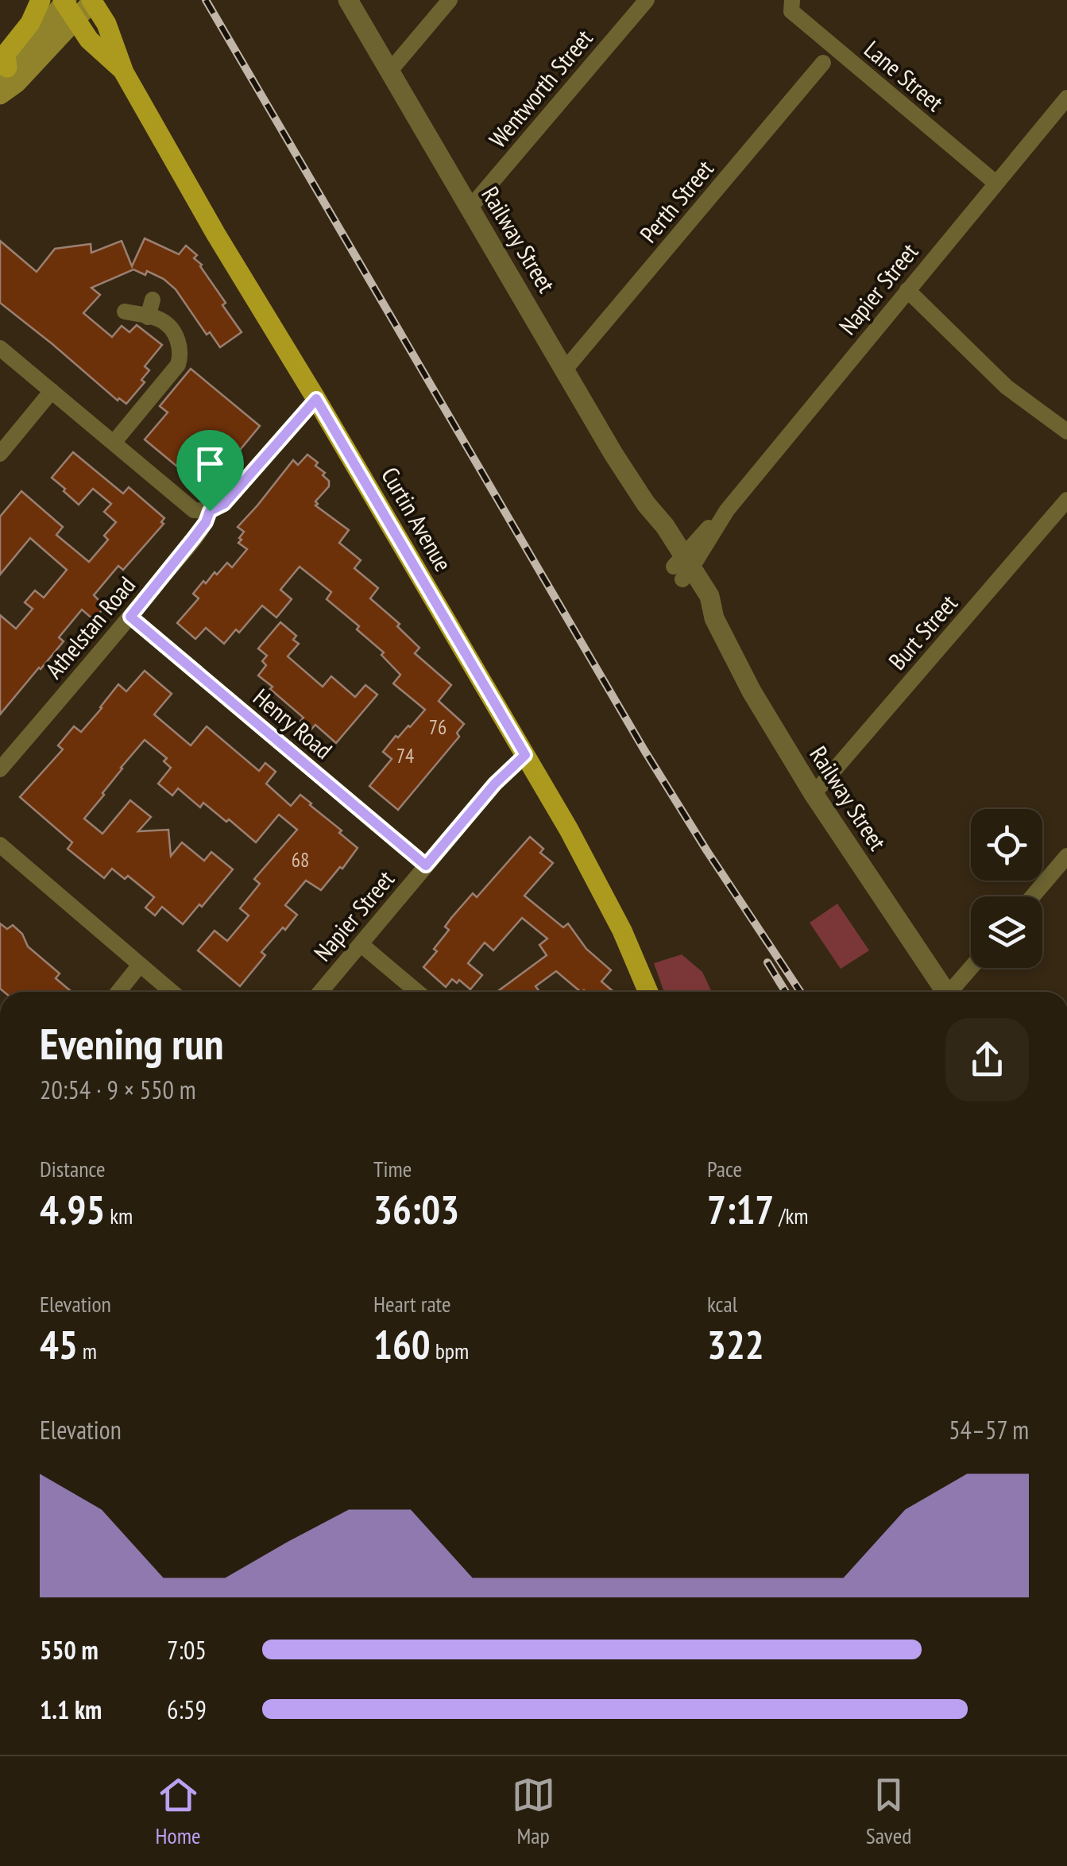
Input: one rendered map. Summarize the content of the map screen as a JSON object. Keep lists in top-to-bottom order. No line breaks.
{"streets":{"main road":["Curtin Avenue"],"street":["Lane Street","Wentworth Street","Perth Street","Railway Street","Napier Street","Athelstan Road","Burt Street","Henry Road"]},"crossings":[["Lane Street","Napier Street"],["Wentworth Street","Railway Street"],["Perth Street","Railway Street"],["Railway Street","Napier Street"],["Railway Street","Burt Street"],["Napier Street","Curtin Avenue"],["Napier Street","Henry Road"],["Curtin Avenue","Athelstan Road"],["Athelstan Road","Henry Road"]],"house_numbers":["76","74","68"],"page":{"heading":["Evening run","20:54 · 9 × 550 m"],"stats":[["Distance","4.95 km"],["Time","36:03"],["Pace","7:17 /km"],["Elevation","45 m"],["Heart rate","160 bpm"],["kcal","322"]],"chart":["Elevation","54–57 m"],"list":[{"name":"550 m","note":"7:05"},{"name":"1.1 km","note":"6:59"}],"tabs":["Home","Map","Saved"]}}
